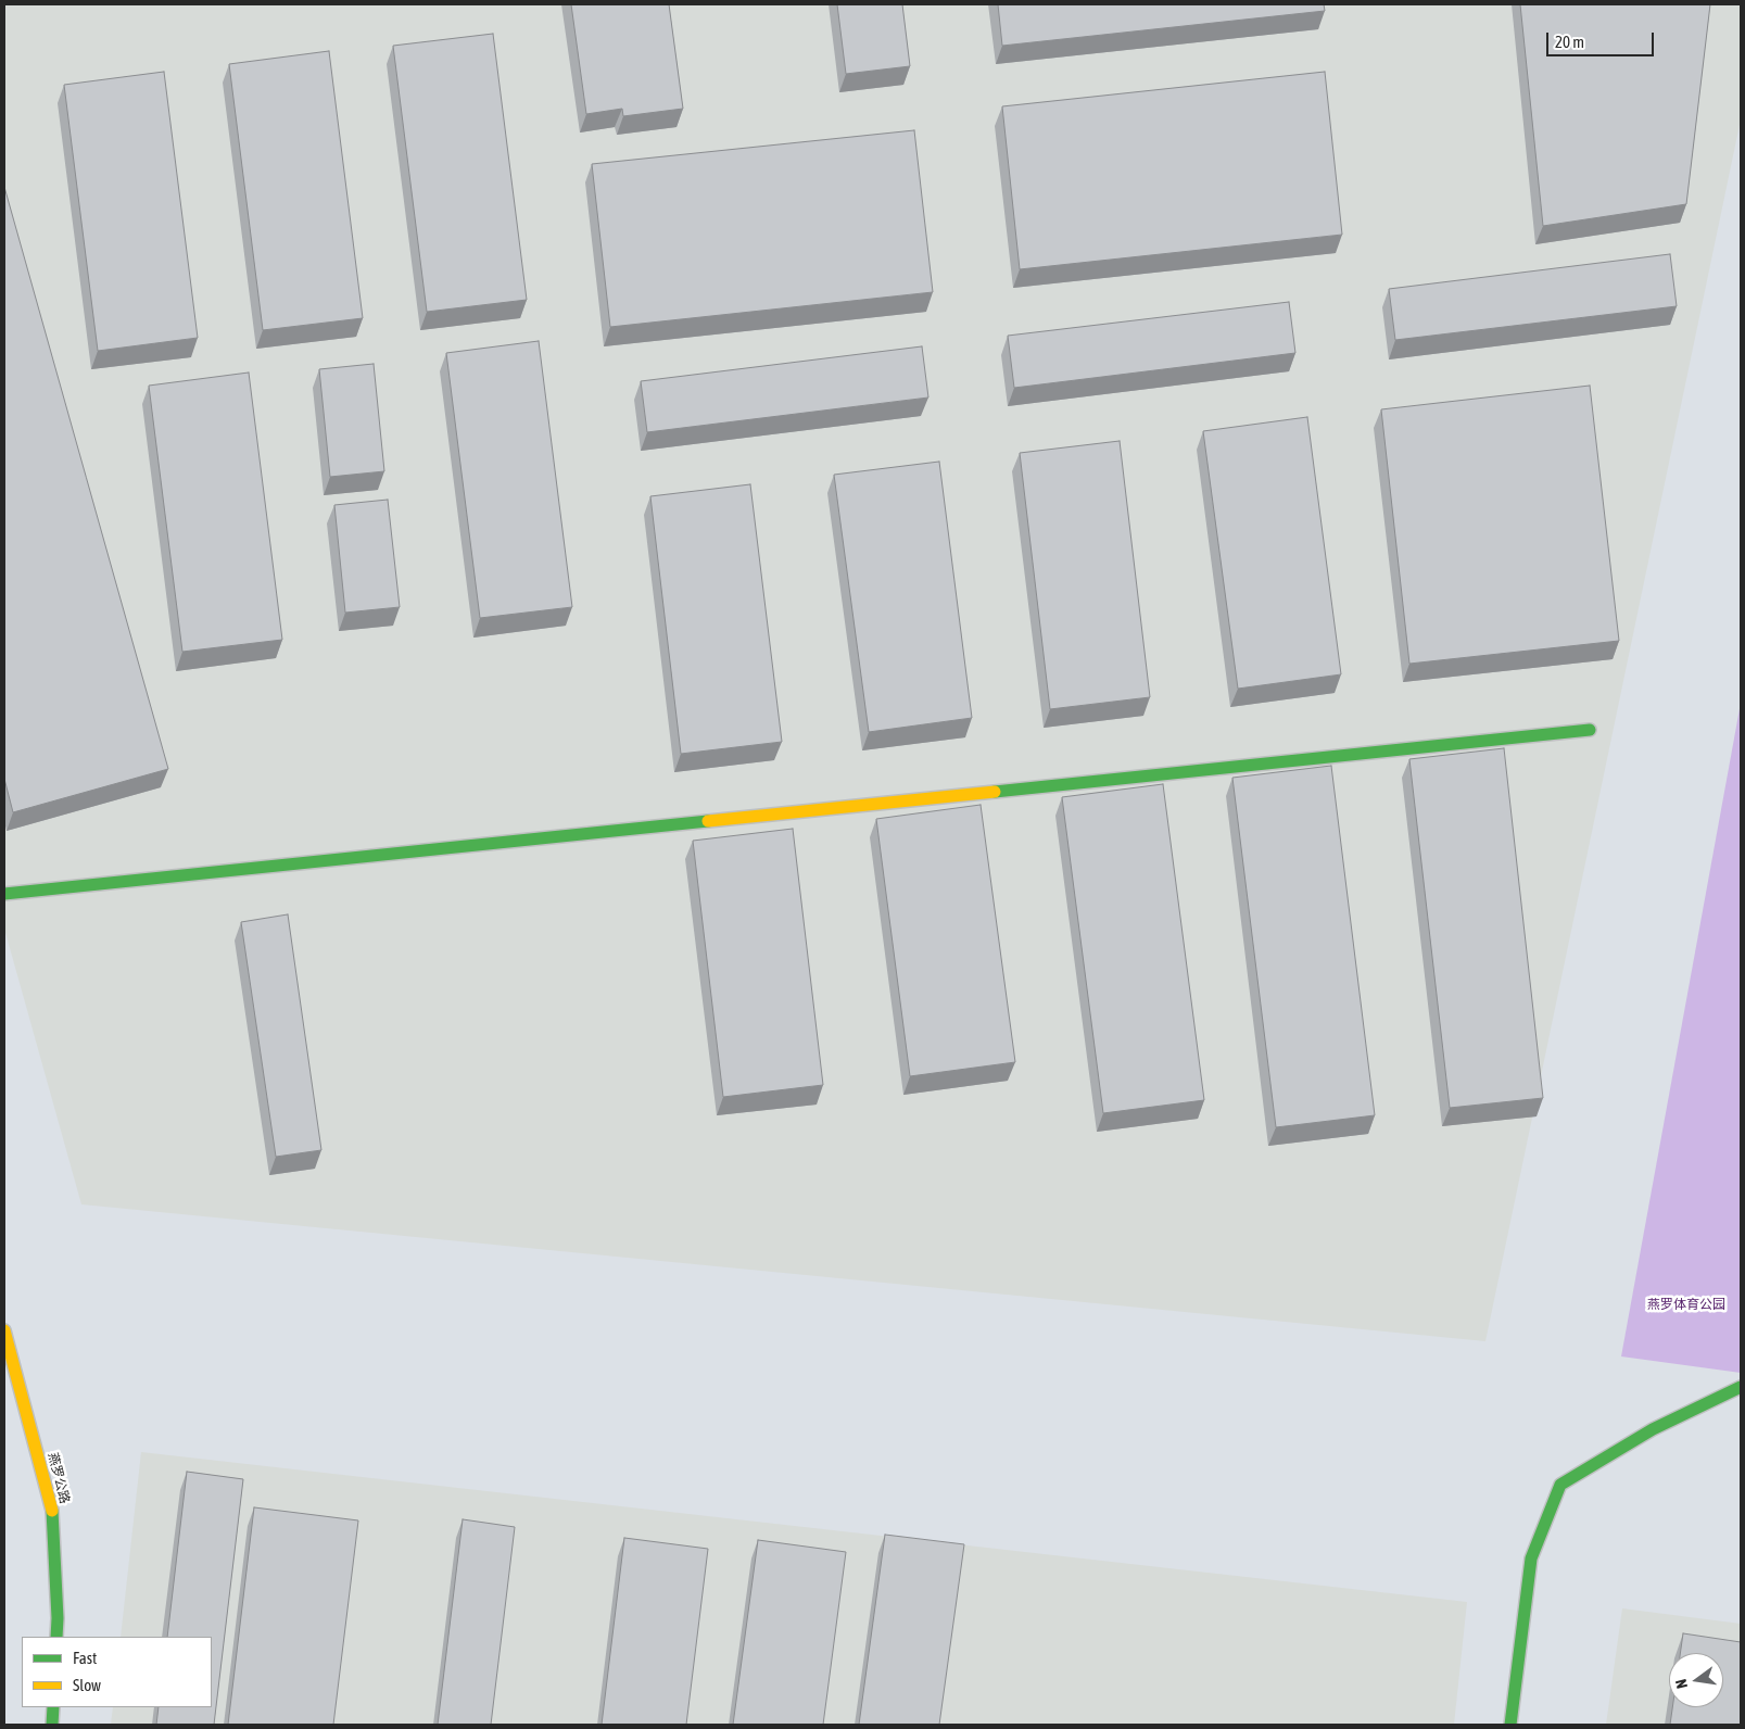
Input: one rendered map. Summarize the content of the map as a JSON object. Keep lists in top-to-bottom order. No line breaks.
{"streets":{"street":["燕罗公路"]},"parks":["燕罗体育公园"],"legend":["Fast","Slow"],"scale_bar":"20 m","north":"left"}
